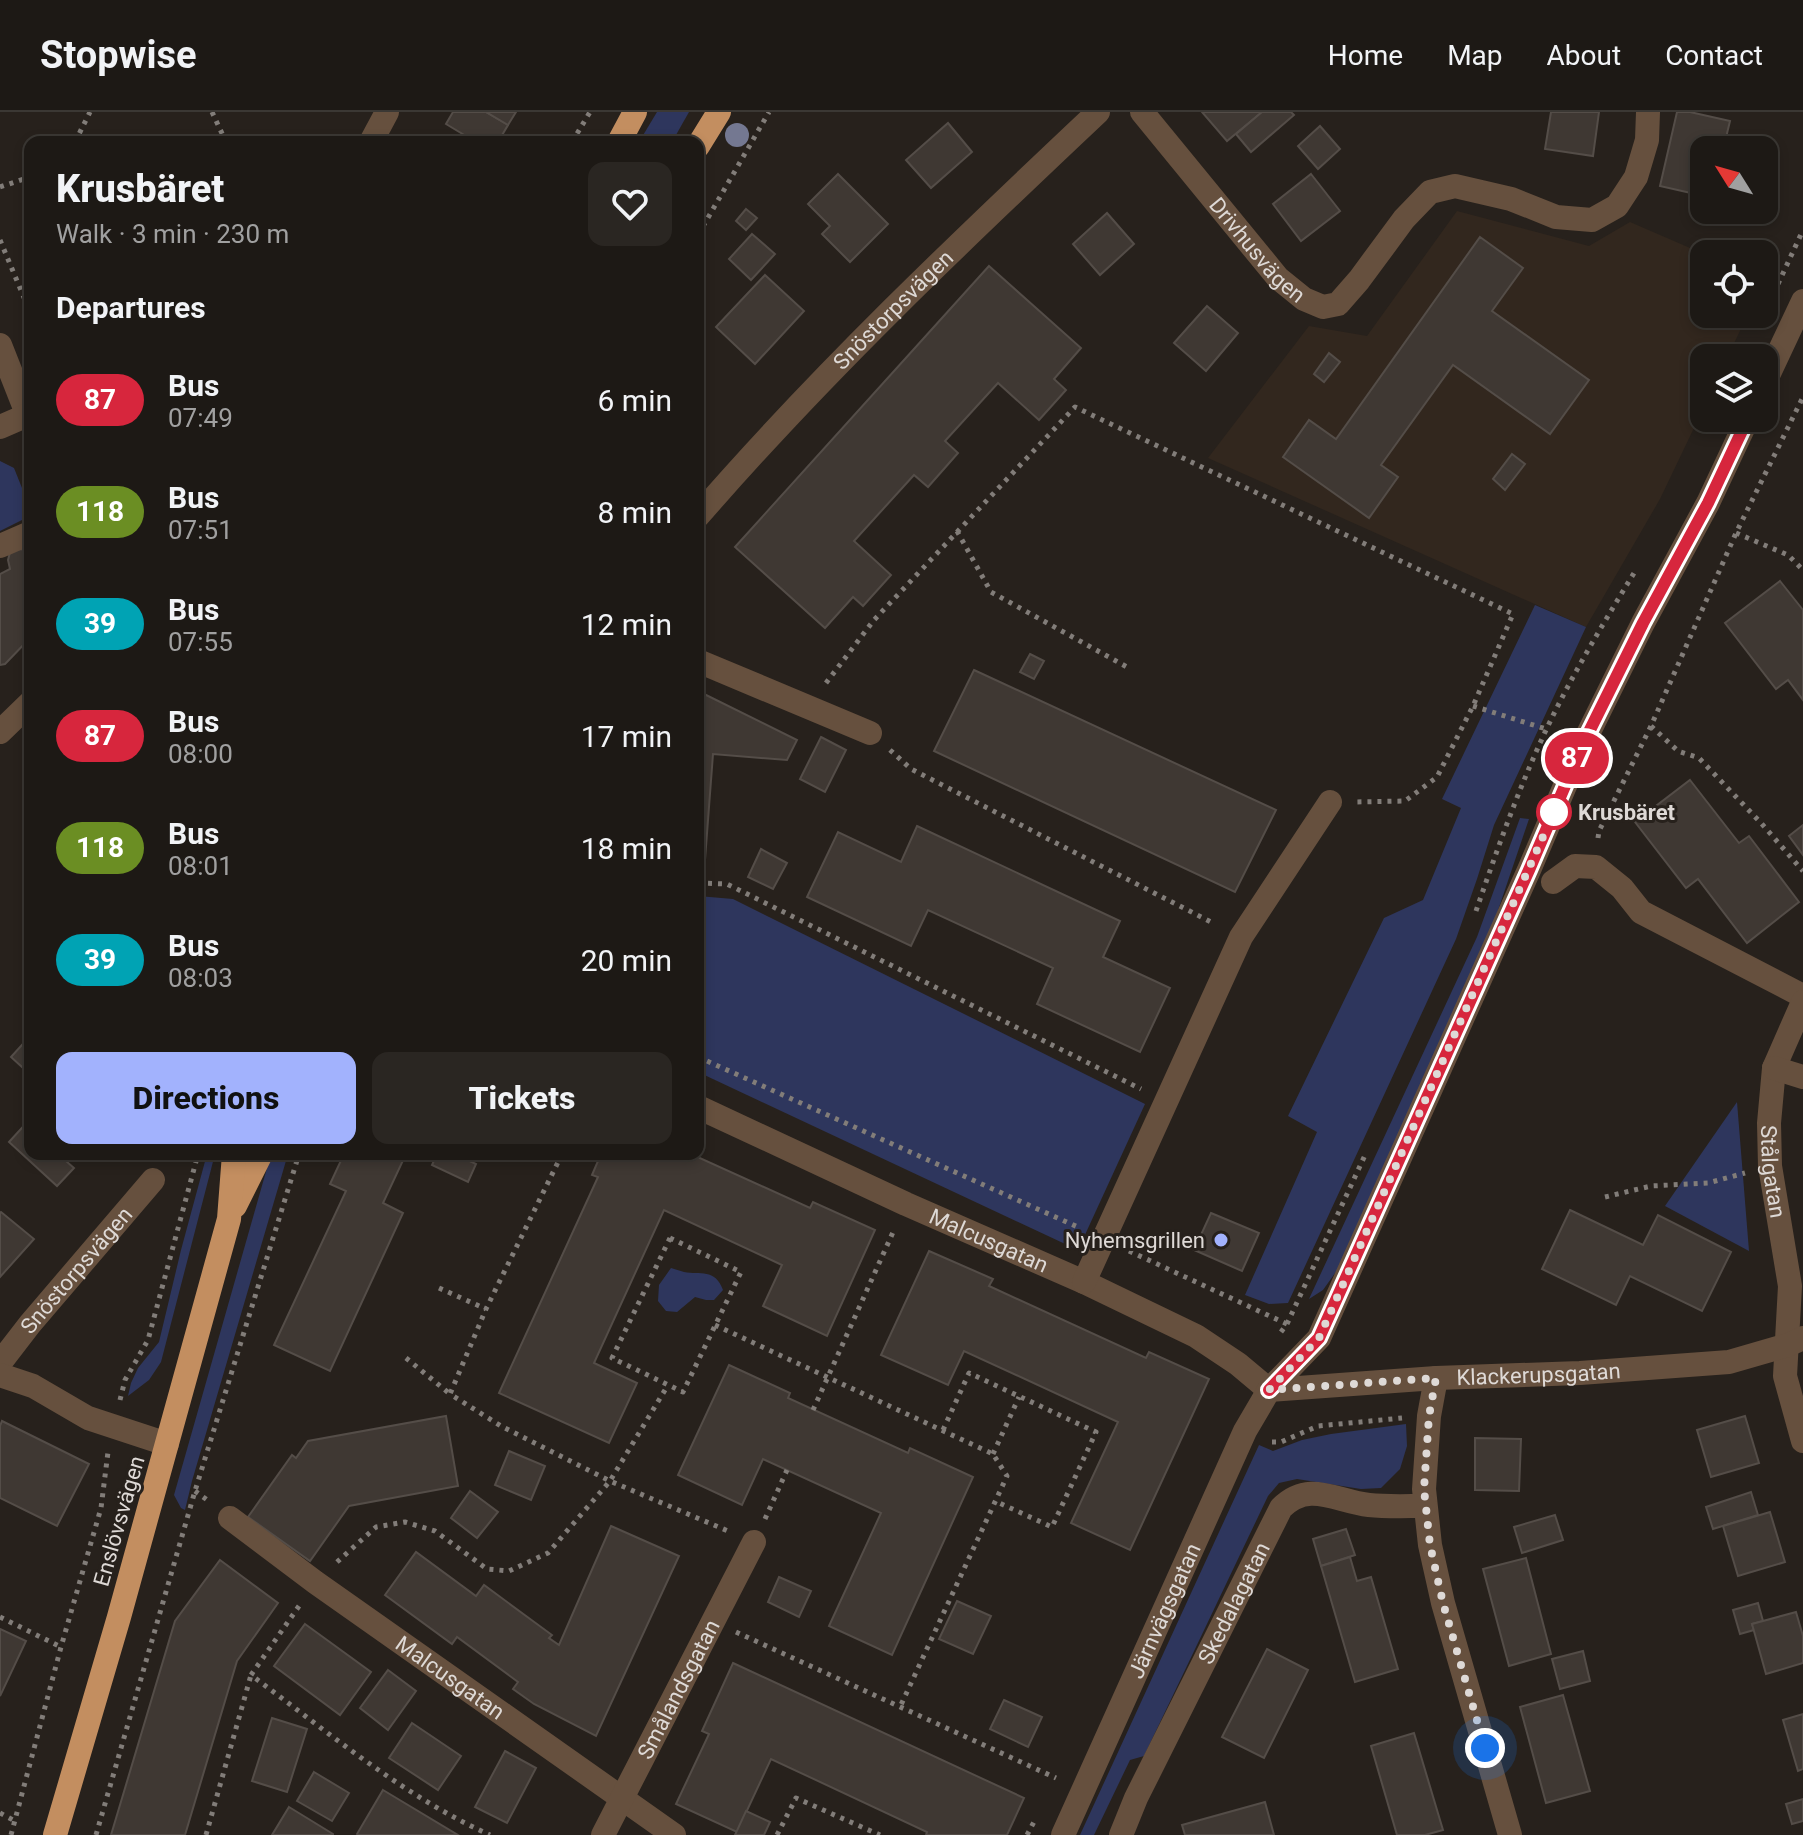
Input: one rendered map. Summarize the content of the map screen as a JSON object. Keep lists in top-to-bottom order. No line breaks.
{"streets":{"highway":["Enslövsvägen"],"street":["Drivhusvägen","Snöstorpsvägen","Stålgatan","Malcusgatan","Klackerupsgatan","Skedalagatan","Järnvägsgatan","Smålandsgatan"]},"crossings":[["Stålgatan","Klackerupsgatan"],["Malcusgatan","Klackerupsgatan"],["Malcusgatan","Järnvägsgatan"],["Malcusgatan","Smålandsgatan"],["Klackerupsgatan","Järnvägsgatan"]],"places":["Krusbäret","Nyhemsgrillen"],"lines":["bus line 87"],"north":"top left","page":{"header":"Stopwise","nav":["Home","Map","About","Contact"],"on_map":"87","heading":[["Krusbäret","Walk · 3 min · 230 m"],"Departures"],"list":[{"mark":"87","name":"Bus","note":"07:49","value":"6 min"},{"mark":"118","name":"Bus","note":"07:51","value":"8 min"},{"mark":"39","name":"Bus","note":"07:55","value":"12 min"},{"mark":"87","name":"Bus","note":"08:00","value":"17 min"},{"mark":"118","name":"Bus","note":"08:01","value":"18 min"},{"mark":"39","name":"Bus","note":"08:03","value":"20 min"}],"buttons":["Directions","Tickets"]}}
